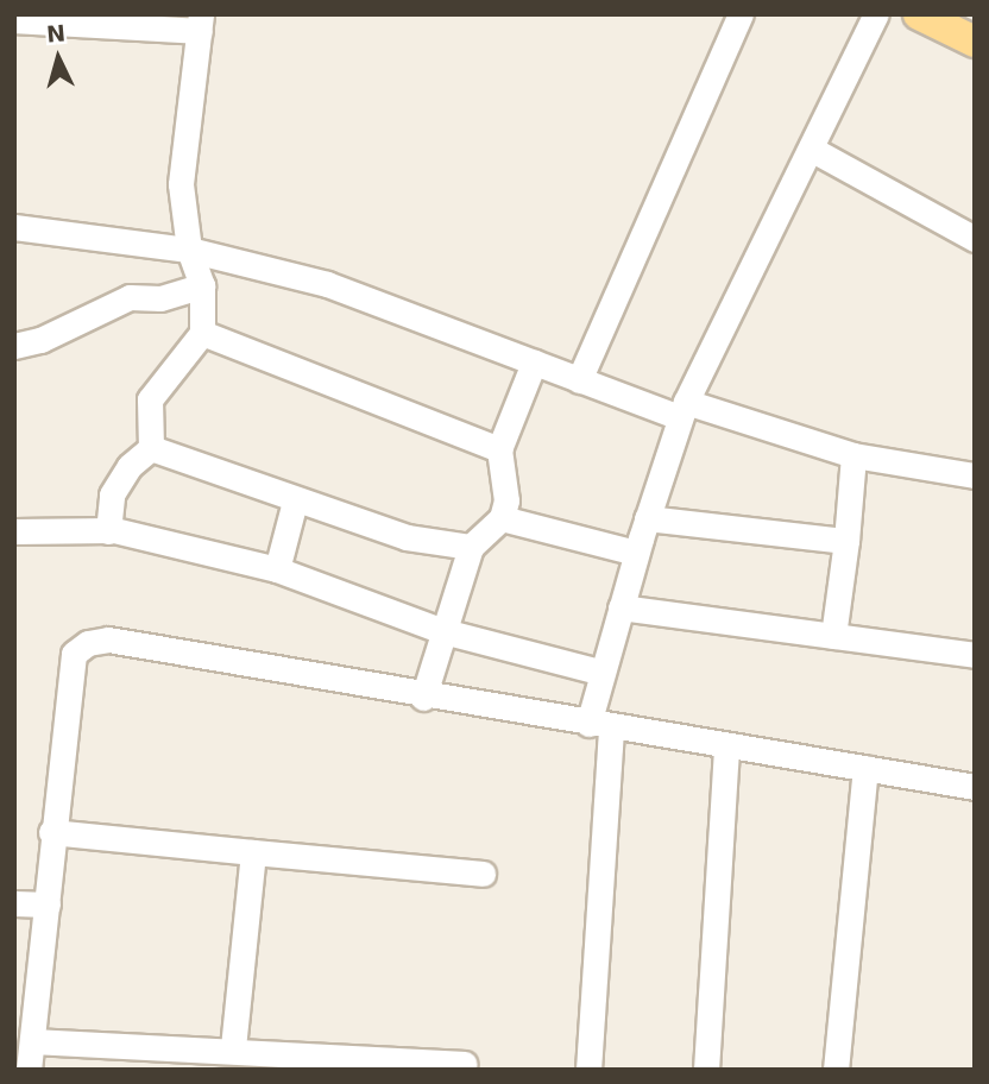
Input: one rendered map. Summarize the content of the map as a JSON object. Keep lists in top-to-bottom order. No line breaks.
{"north":"top"}
